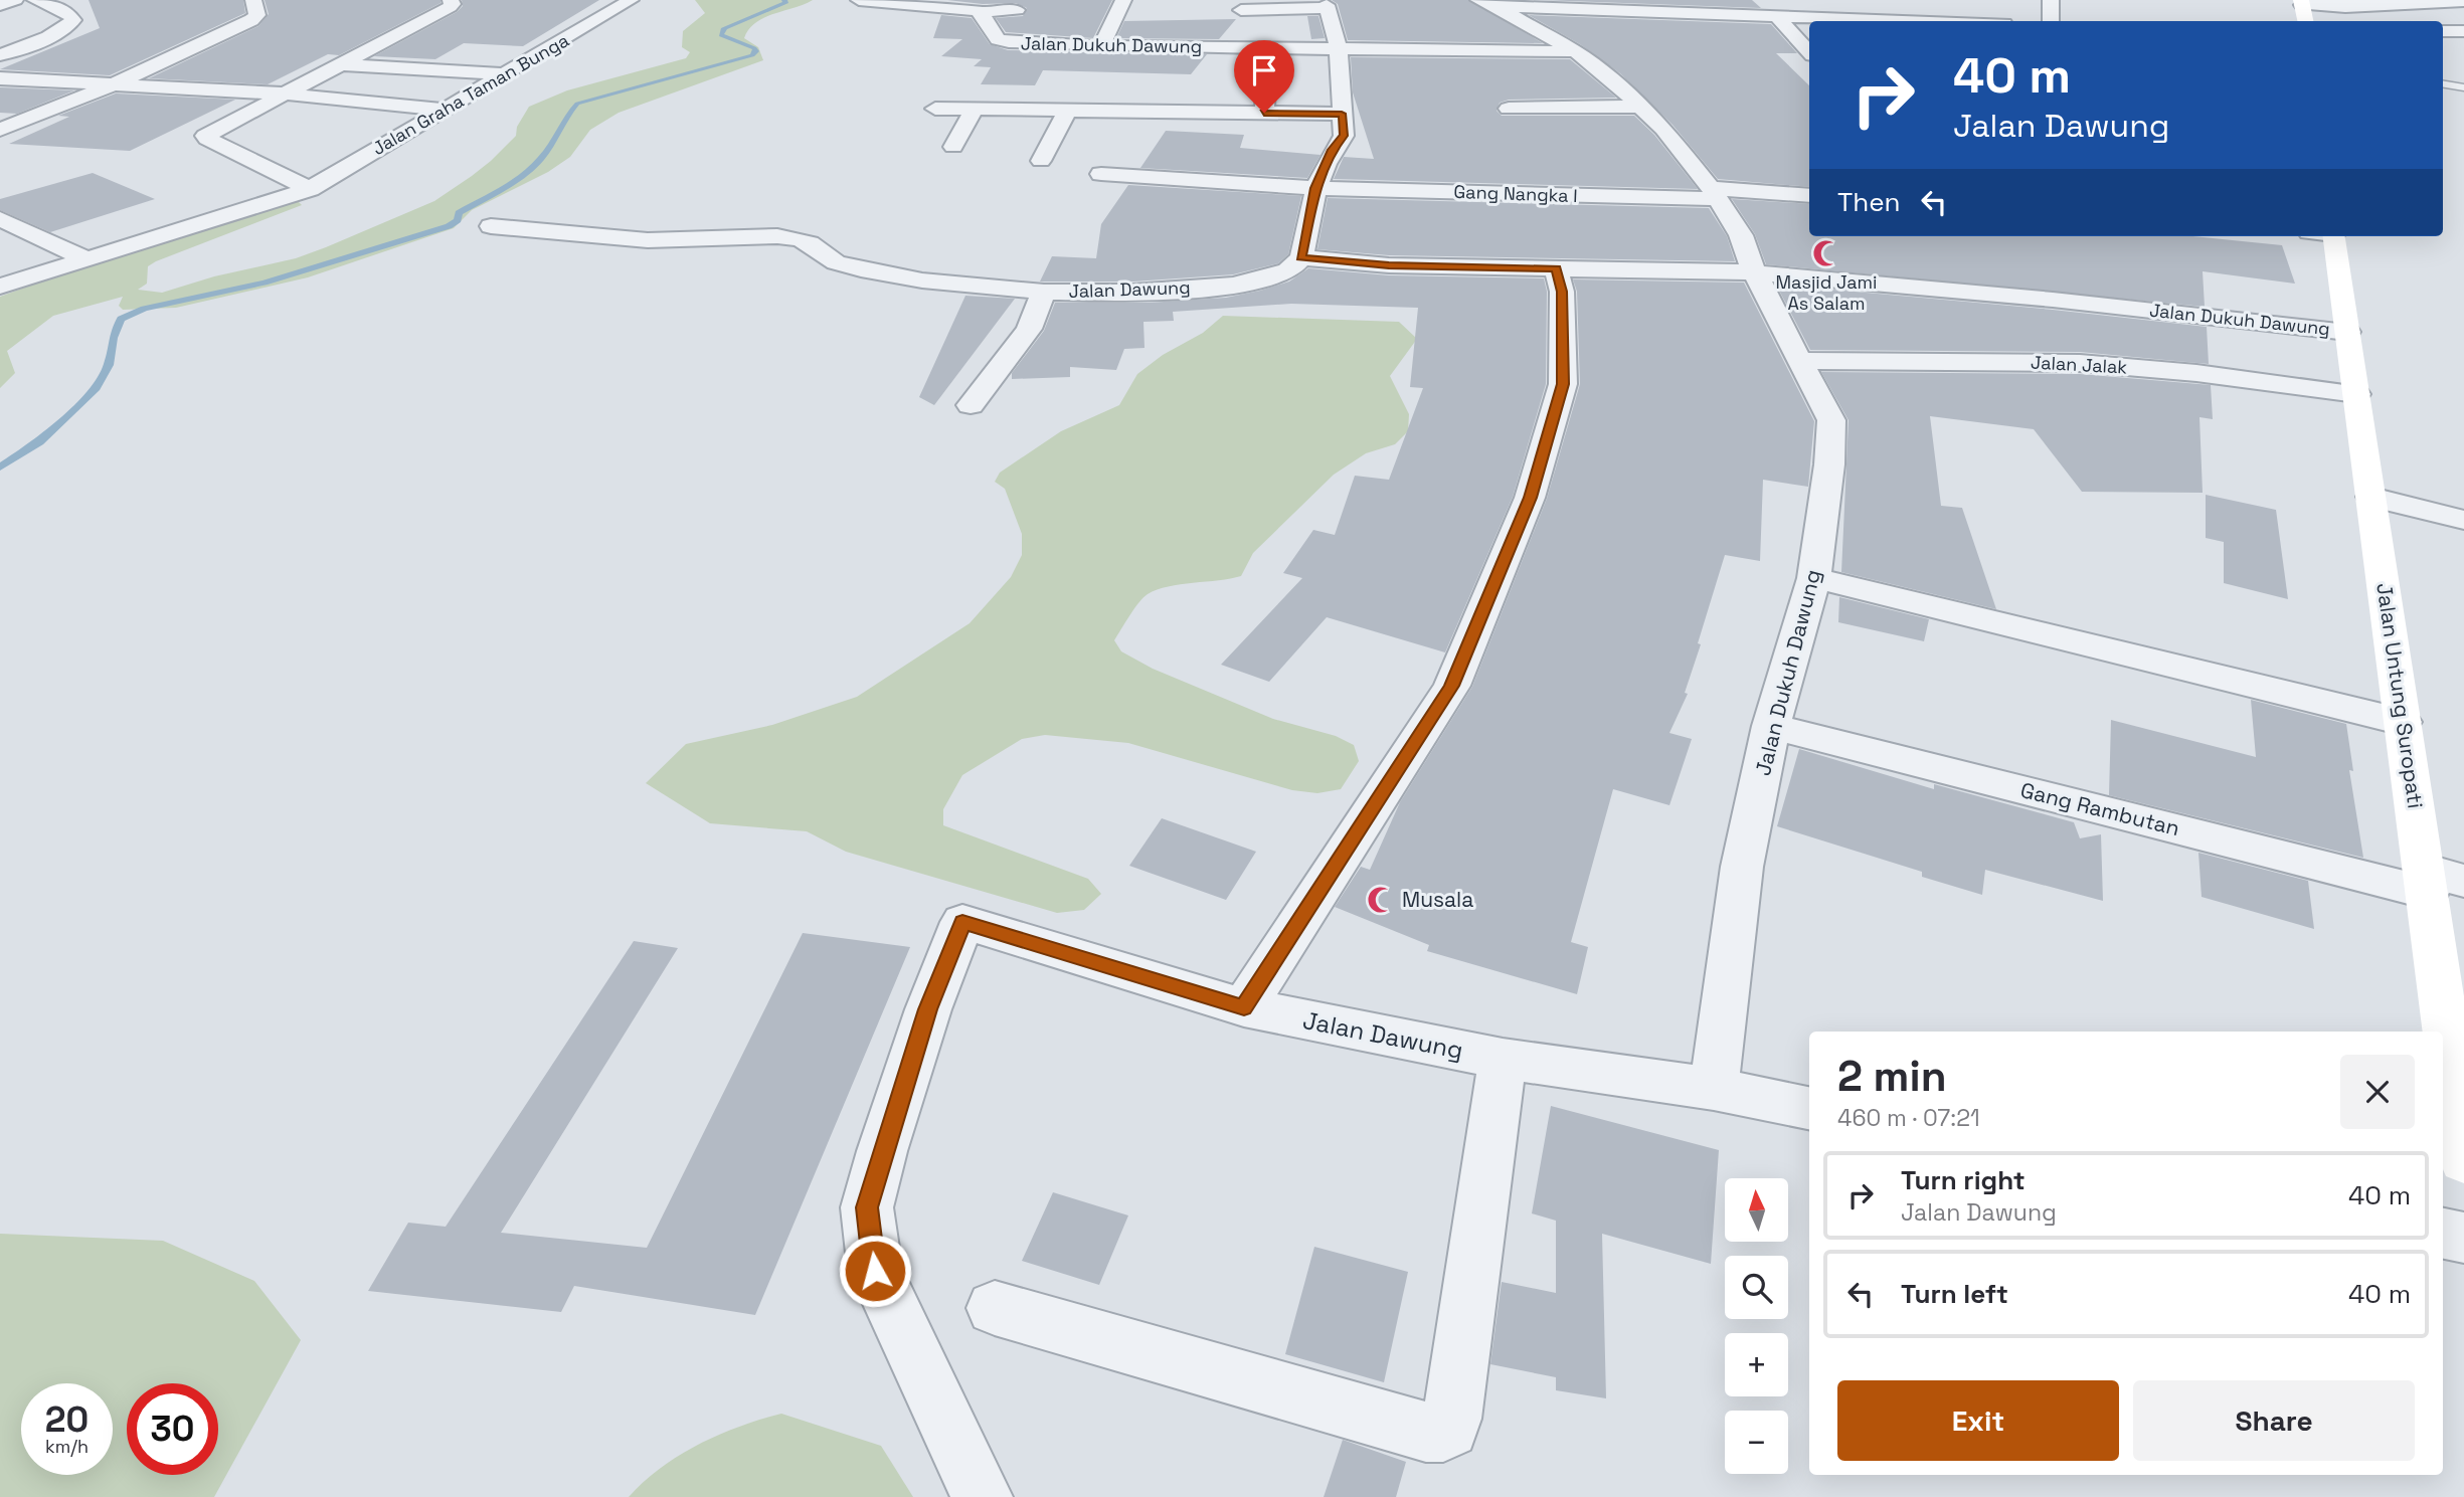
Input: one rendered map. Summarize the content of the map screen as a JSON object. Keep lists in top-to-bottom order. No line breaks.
{"streets":{"main road":["Jalan Untung Suropati"],"street":["Jalan Dukuh Dawung","Jalan Graha Taman Bunga","Gang Nangka I","Jalan Dawung","Jalan Jalak","Gang Rambutan"]},"crossings":[["Jalan Dukuh Dawung","Gang Nangka I"],["Jalan Dukuh Dawung","Jalan Dawung"],["Jalan Dukuh Dawung","Jalan Jalak"],["Jalan Dukuh Dawung","Jalan Untung Suropati"],["Jalan Dukuh Dawung","Gang Rambutan"],["Jalan Jalak","Jalan Untung Suropati"],["Jalan Untung Suropati","Gang Rambutan"]],"places":{"mosque":["Masjid Jami As Salam","Musala"]},"north":"top","page":{"turn":["40 m","Jalan Dawung"],"then":"Then","heading":["2 min","460 m · 07:21"],"list":[{"name":"Turn right","note":"Jalan Dawung","value":"40 m"},{"name":"Turn left","value":"40 m"}],"map_buttons":["+","−"],"buttons":["Exit","Share"],"speed":"20 km/h","limit":"30"}}
